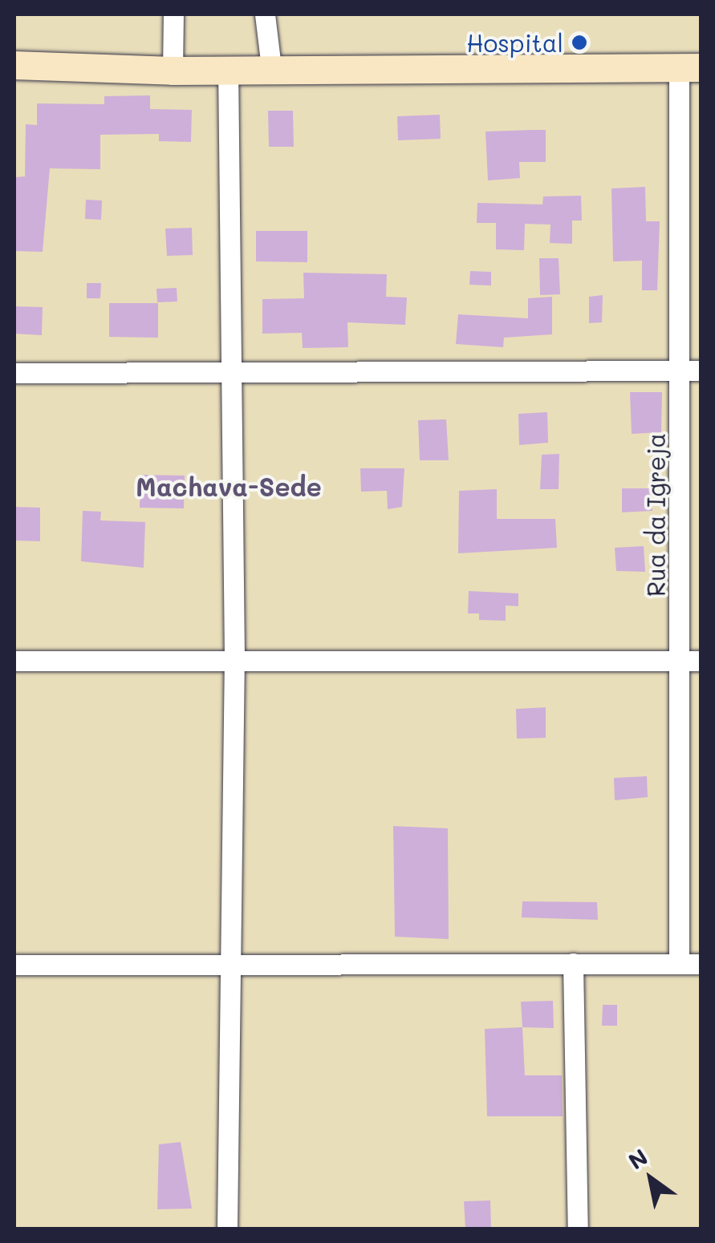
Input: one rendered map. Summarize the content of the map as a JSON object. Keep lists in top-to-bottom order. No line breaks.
{"streets":{"street":["Rua da Igreja"]},"districts":["Machava-Sede"],"places":["Hospital"],"north":"top left"}
